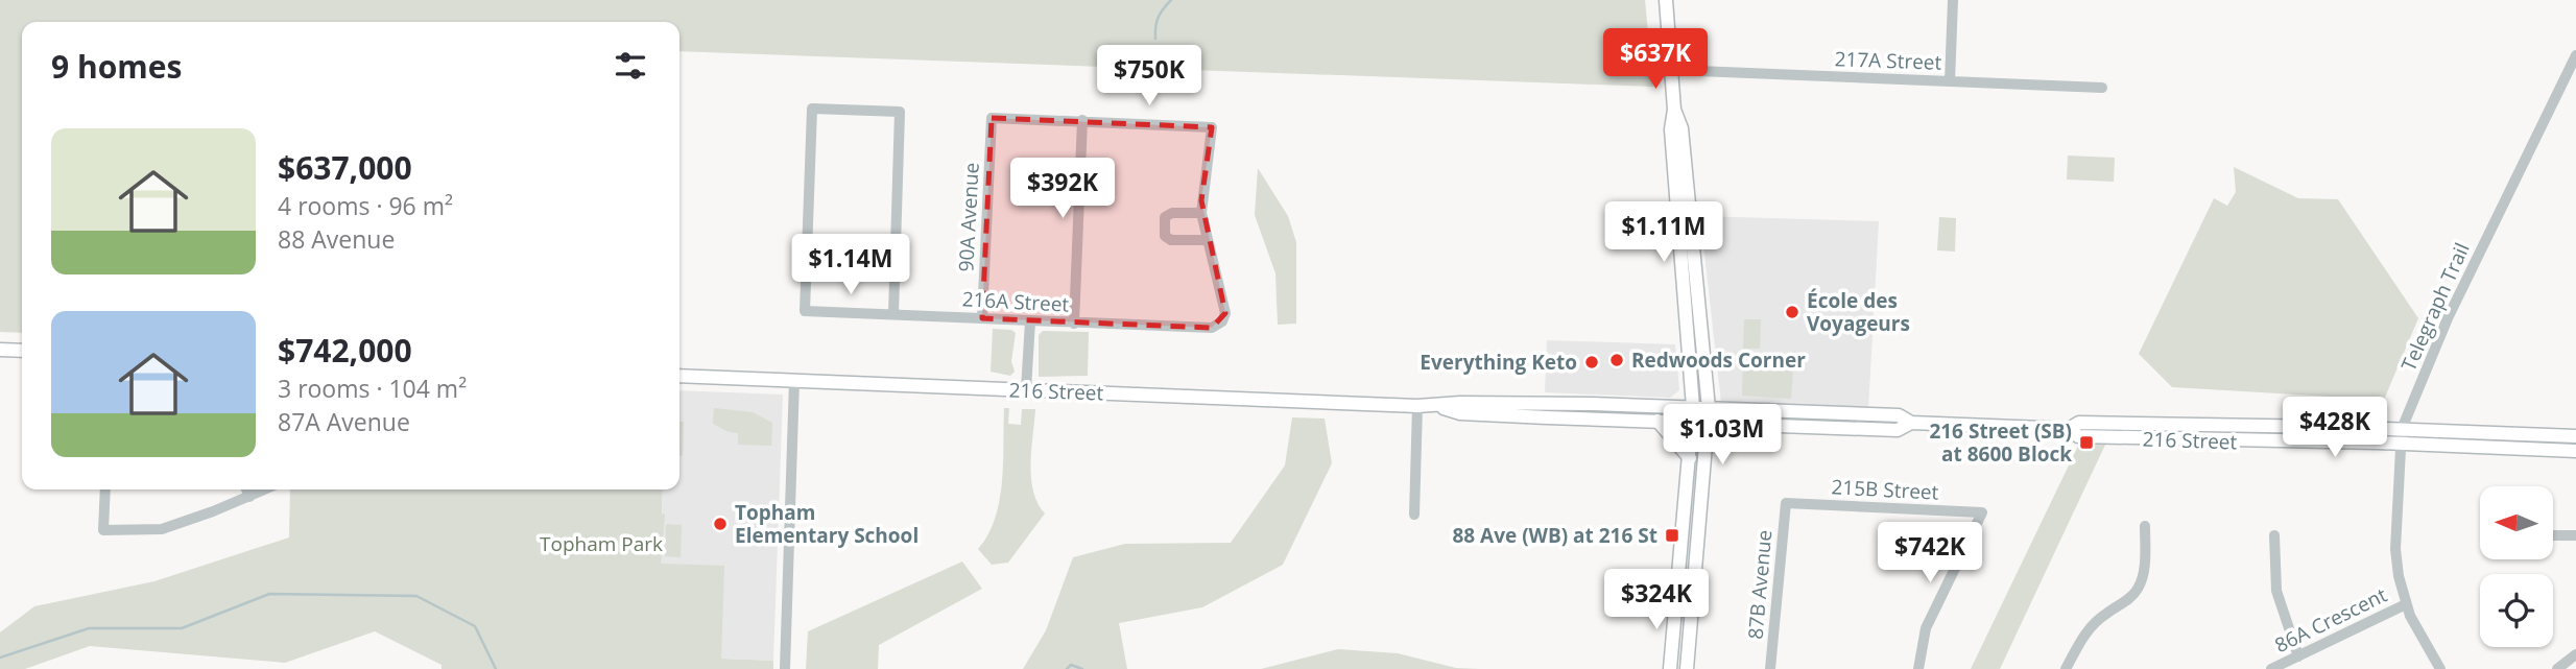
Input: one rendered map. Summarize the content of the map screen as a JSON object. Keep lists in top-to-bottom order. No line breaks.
{"streets":{"main road":["216 Street"],"street":["217A Street","90A Avenue","216A Street","Telegraph Trail","215B Street","87B Avenue","86A Crescent"]},"crossings":[["90A Avenue","216A Street"],["Telegraph Trail","216 Street"],["Telegraph Trail","86A Crescent"],["215B Street","87B Avenue"]],"parks":["Topham Park"],"places":{"other":["École des Voyageurs","Redwoods Corner","Everything Keto","Topham Elementary School"],"transit":["216 Street (SB) at 8600 Block","88 Ave (WB) at 216 St"]},"north":"left","page":{"heading":"9 homes","price":["$637K","$750K","$392K","$1.11M","$1.14M","$428K","$1.03M","$742K","$324K"],"list":[{"name":"$637,000","note":"4 rooms · 96 m² · 88 Avenue"},{"name":"$742,000","note":"3 rooms · 104 m² · 87A Avenue"}]}}
